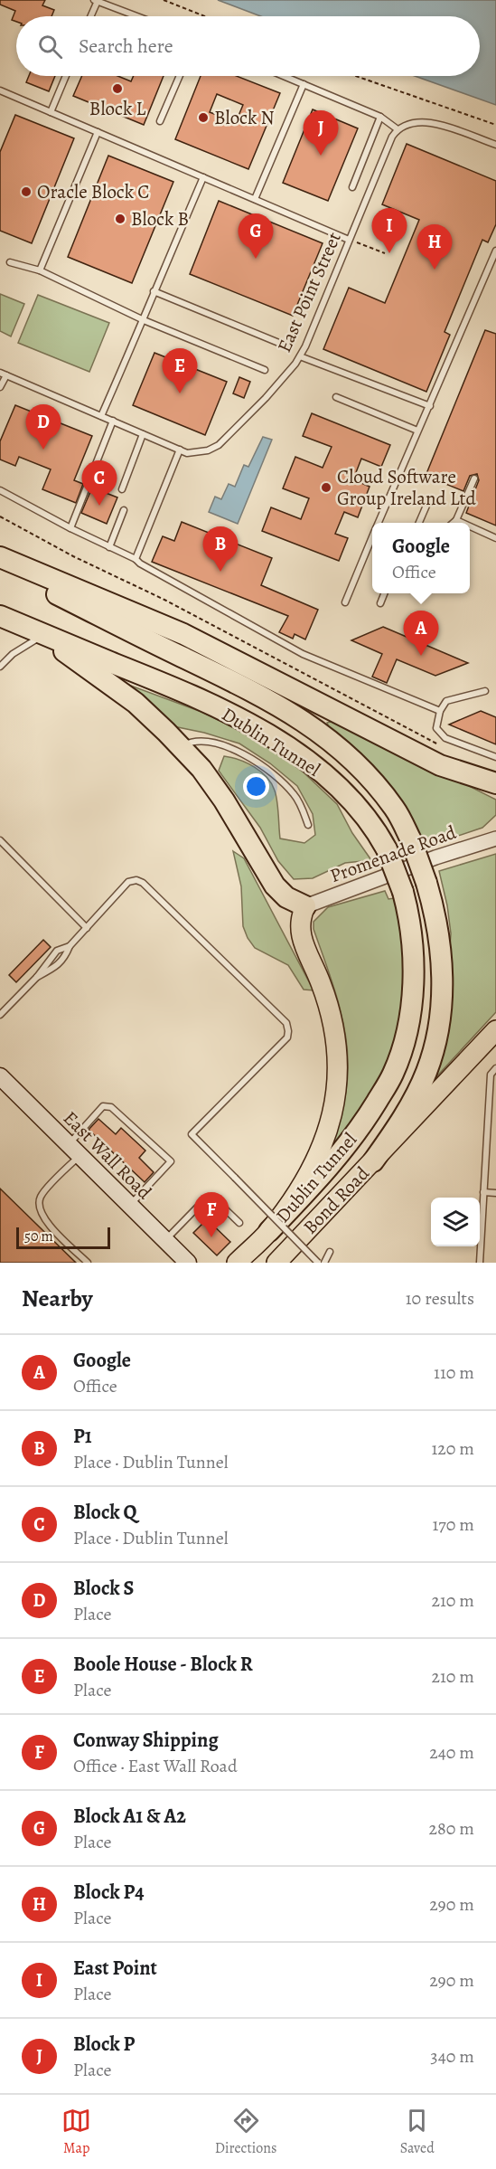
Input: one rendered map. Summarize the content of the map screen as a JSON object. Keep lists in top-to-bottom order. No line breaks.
{"streets":{"highway":["Dublin Tunnel","Bond Road"],"main road":["East Wall Road"],"street":["Promenade Road"],"lane":["East Point Street"]},"crossings":[["Dublin Tunnel","Bond Road"]],"places":["Block L","Block N","Oracle Block C","Block B","Cloud Software Group Ireland Ltd"],"scale_bar":"50 m","page":{"search":"Search here","pins":["J","I","G","H","E","D","C","B","A","F"],"popup":["Google","Office"],"scale":"50 m","heading":["Nearby","10 results"],"list":[{"mark":"A","name":"Google","note":"Office","value":"110 m"},{"mark":"B","name":"P1","note":"Place · Dublin Tunnel","value":"120 m"},{"mark":"C","name":"Block Q","note":"Place · Dublin Tunnel","value":"170 m"},{"mark":"D","name":"Block S","note":"Place","value":"210 m"},{"mark":"E","name":"Boole House - Block R","note":"Place","value":"210 m"},{"mark":"F","name":"Conway Shipping","note":"Office · East Wall Road","value":"240 m"},{"mark":"G","name":"Block A1 & A2","note":"Place","value":"280 m"},{"mark":"H","name":"Block P4","note":"Place","value":"290 m"},{"mark":"I","name":"East Point","note":"Place","value":"290 m"},{"mark":"J","name":"Block P","note":"Place","value":"340 m"}],"nav":["Map","Directions","Saved"]}}
